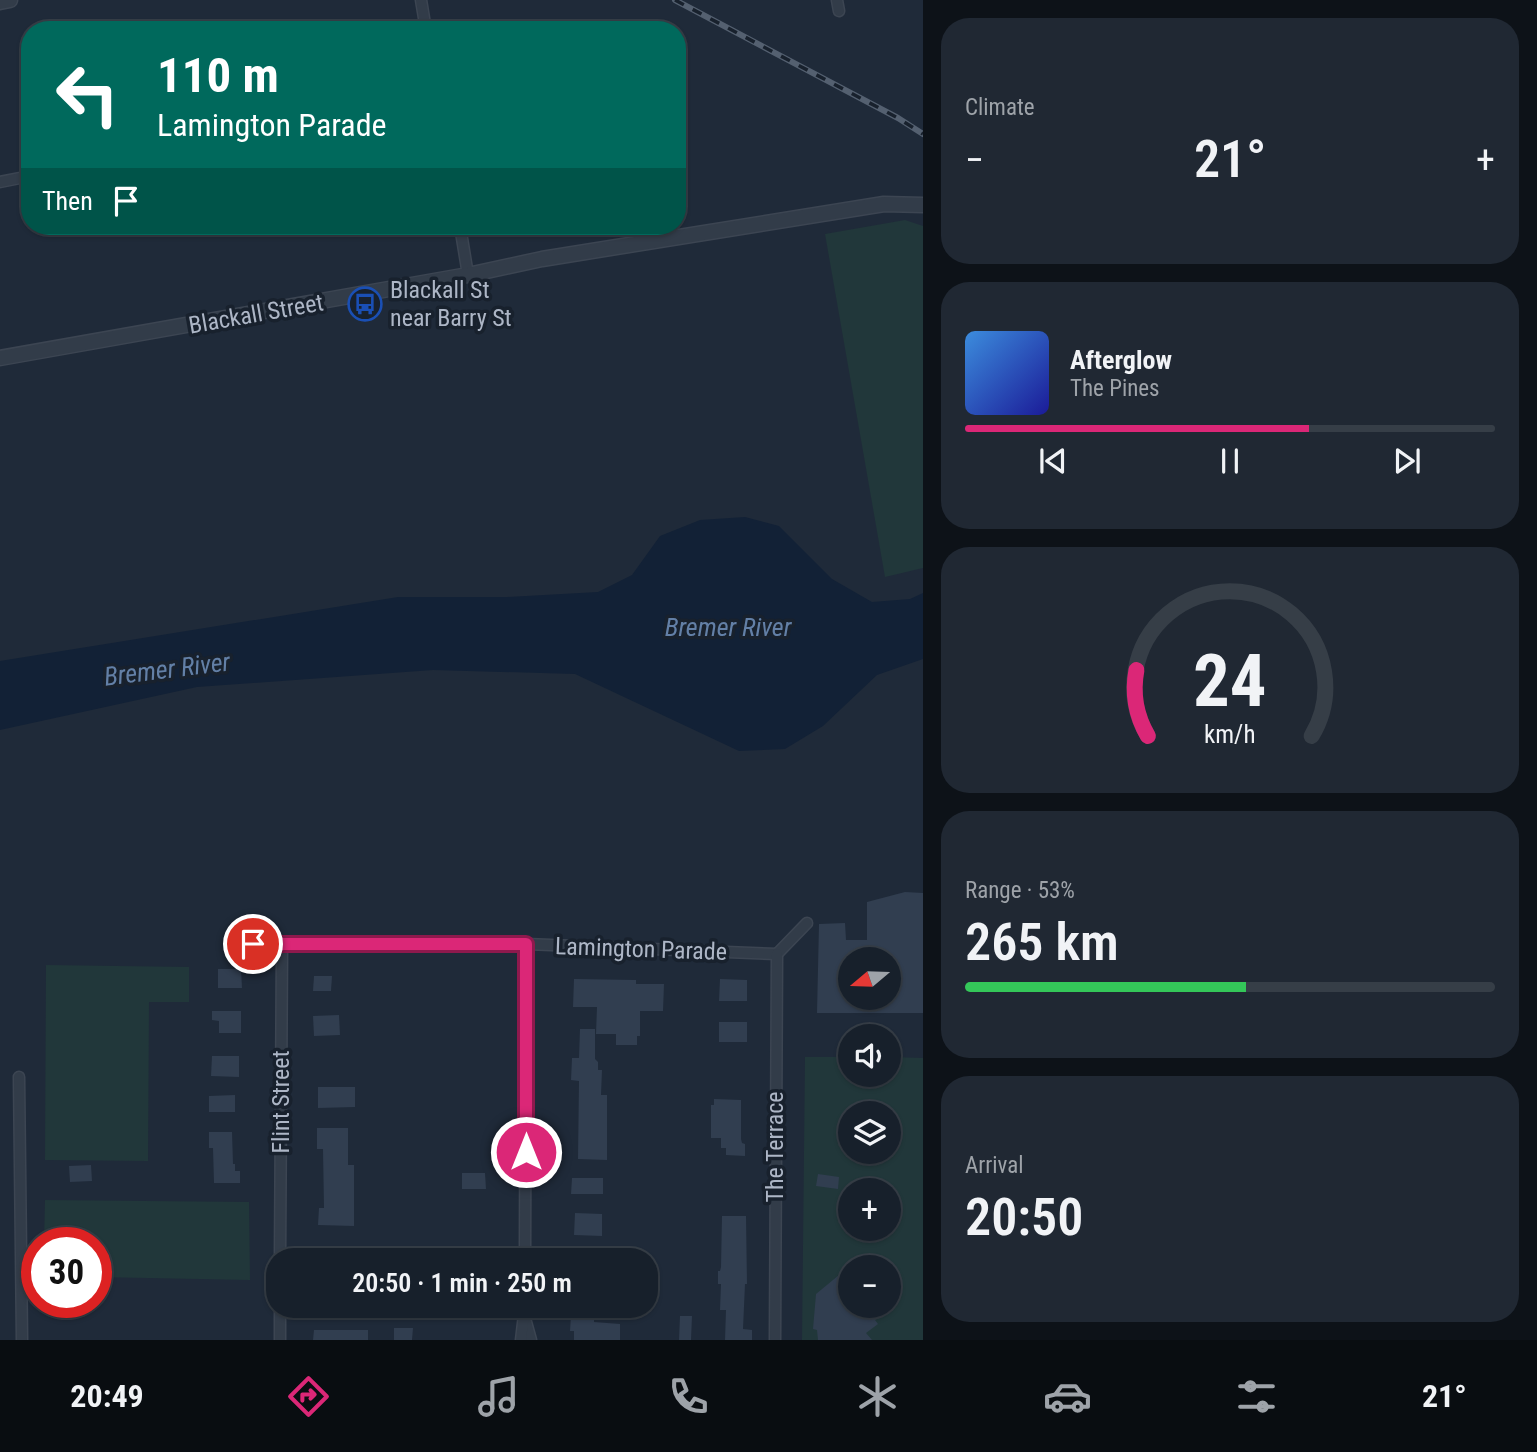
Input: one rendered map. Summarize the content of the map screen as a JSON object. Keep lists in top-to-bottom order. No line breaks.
{"streets":{"street":["Blackall Street","Lamington Parade","Flint Street","The Terrace"]},"crossings":[["Lamington Parade","Flint Street"],["Lamington Parade","The Terrace"]],"water":["Bremer River"],"places":{"bus stop":["Blackall St near Barry St"]},"north":"left","page":{"tile":["Climate",["Range · 53%","265 km"],["Arrival","20:50"]],"turn":["110 m","Lamington Parade"],"heat":["−","21°","+"],"then":"Then","song":["Afterglow","The Pines"],"map_buttons":["+","−"],"limit":"30","trip":"20:50 · 1 min · 250 m","tabs":["20:49","21°"],"gauge":["24","km/h"]}}
